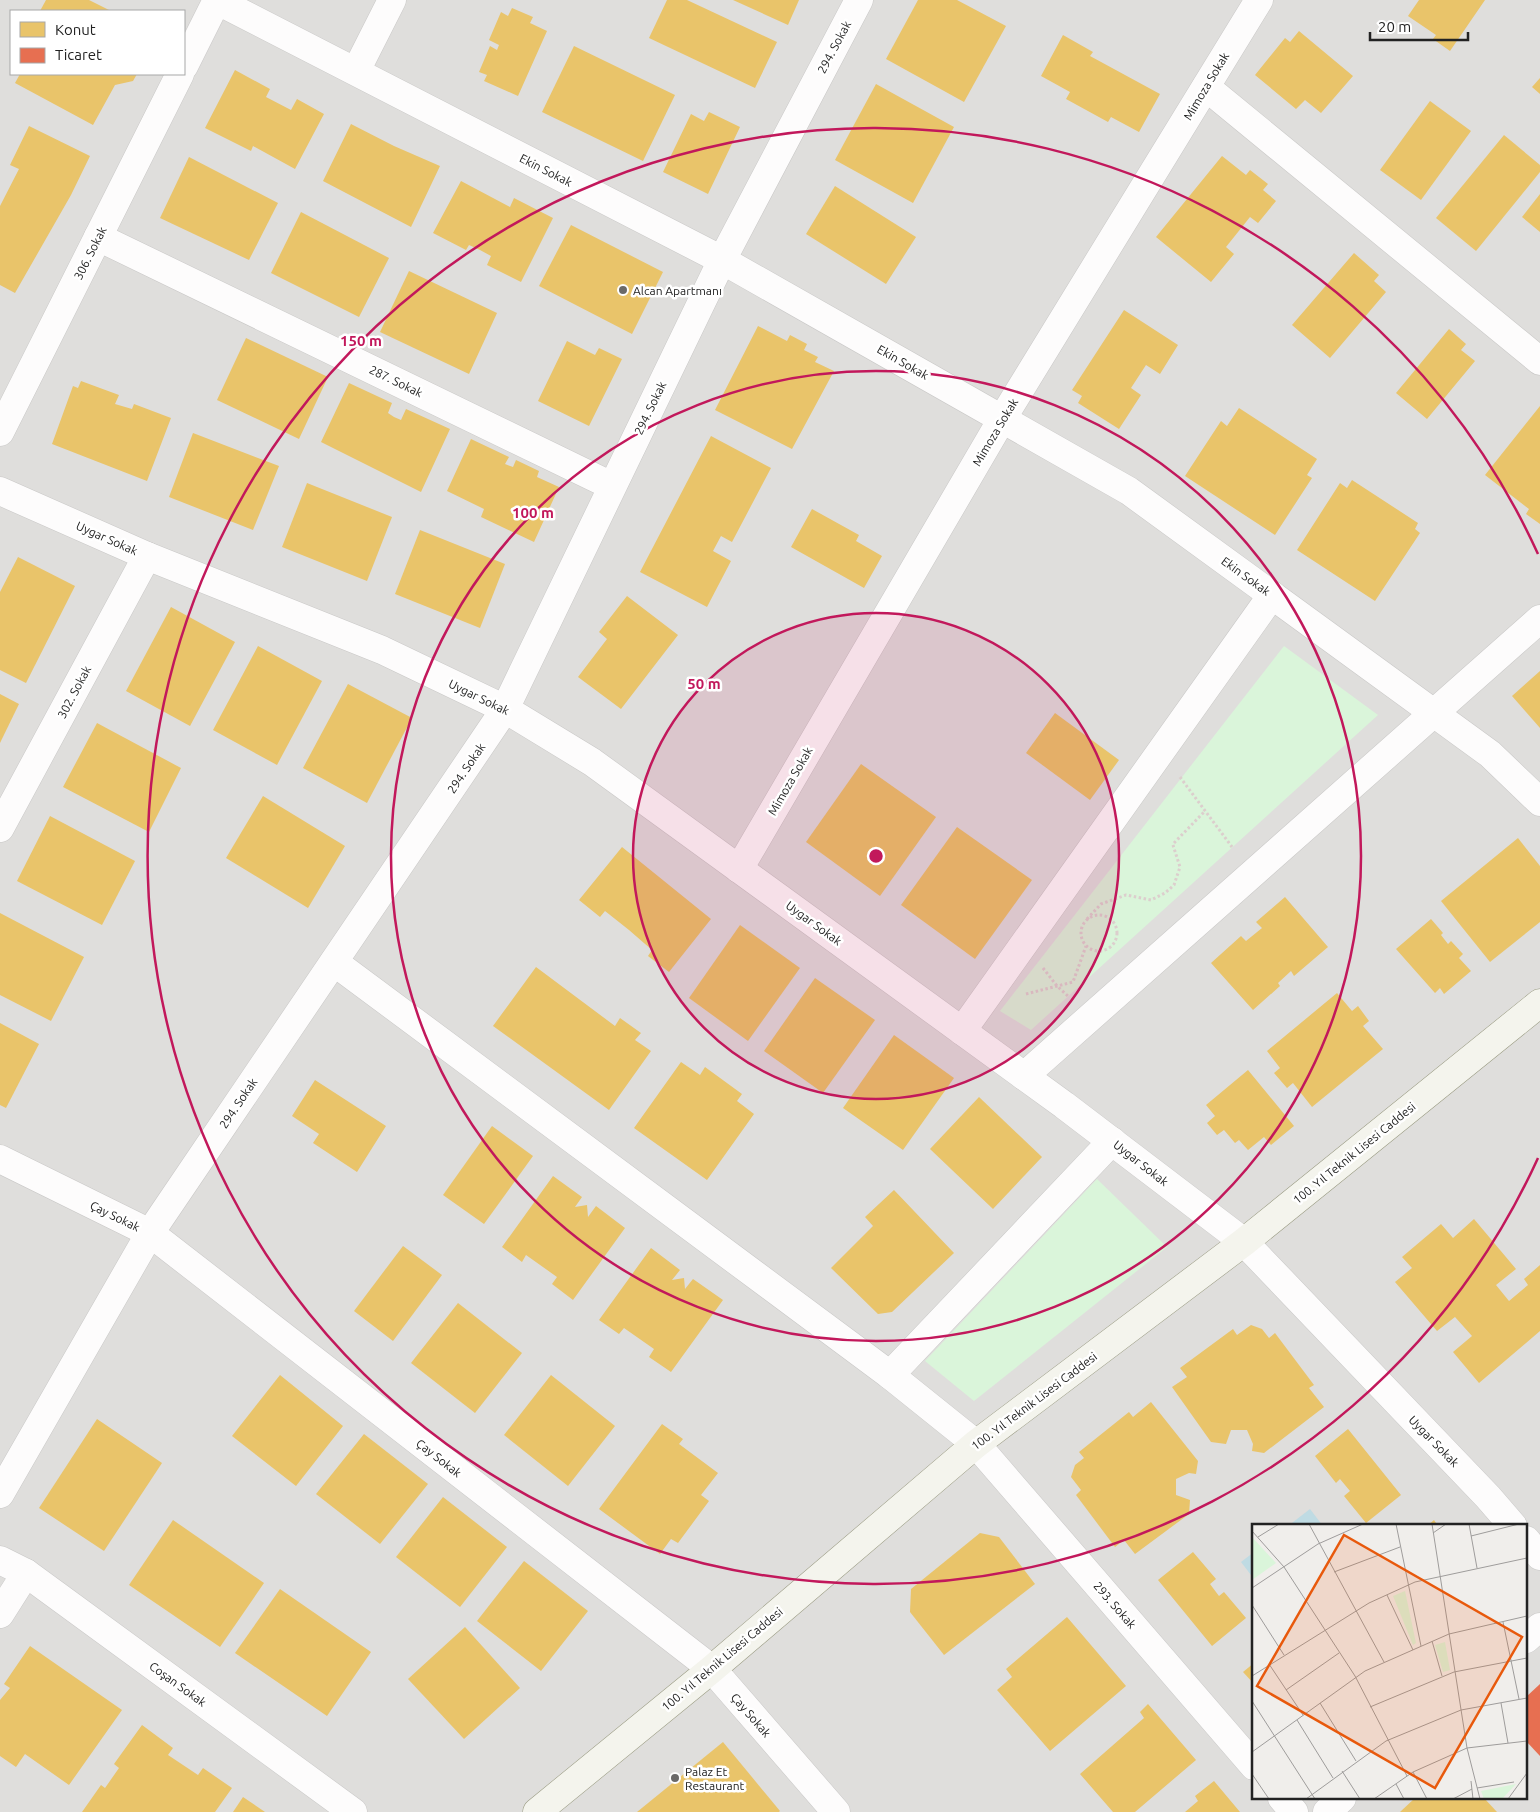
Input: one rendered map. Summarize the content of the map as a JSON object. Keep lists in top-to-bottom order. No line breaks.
{"streets":{"main road":["100. Yıl Teknik Lisesi Caddesi"],"street":["294. Sokak","Mimoza Sokak","Ekin Sokak","306. Sokak","287. Sokak","Uygar Sokak","302. Sokak","Çay Sokak","293. Sokak","Coşan Sokak"]},"crossings":[["294. Sokak","Ekin Sokak"],["294. Sokak","287. Sokak"],["294. Sokak","Uygar Sokak"],["294. Sokak","Çay Sokak"],["294. Sokak","293. Sokak"],["Mimoza Sokak","Ekin Sokak"],["Mimoza Sokak","Uygar Sokak"],["306. Sokak","287. Sokak"],["Uygar Sokak","302. Sokak"],["Uygar Sokak","100. Yıl Teknik Lisesi Caddesi"],["100. Yıl Teknik Lisesi Caddesi","Çay Sokak"],["100. Yıl Teknik Lisesi Caddesi","293. Sokak"]],"places":["Alcan Apartmanı","Palaz Et Restaurant"],"legend":["Konut","Ticaret"],"scale_bar":"20 m","rings":["150 m","100 m","50 m"]}
